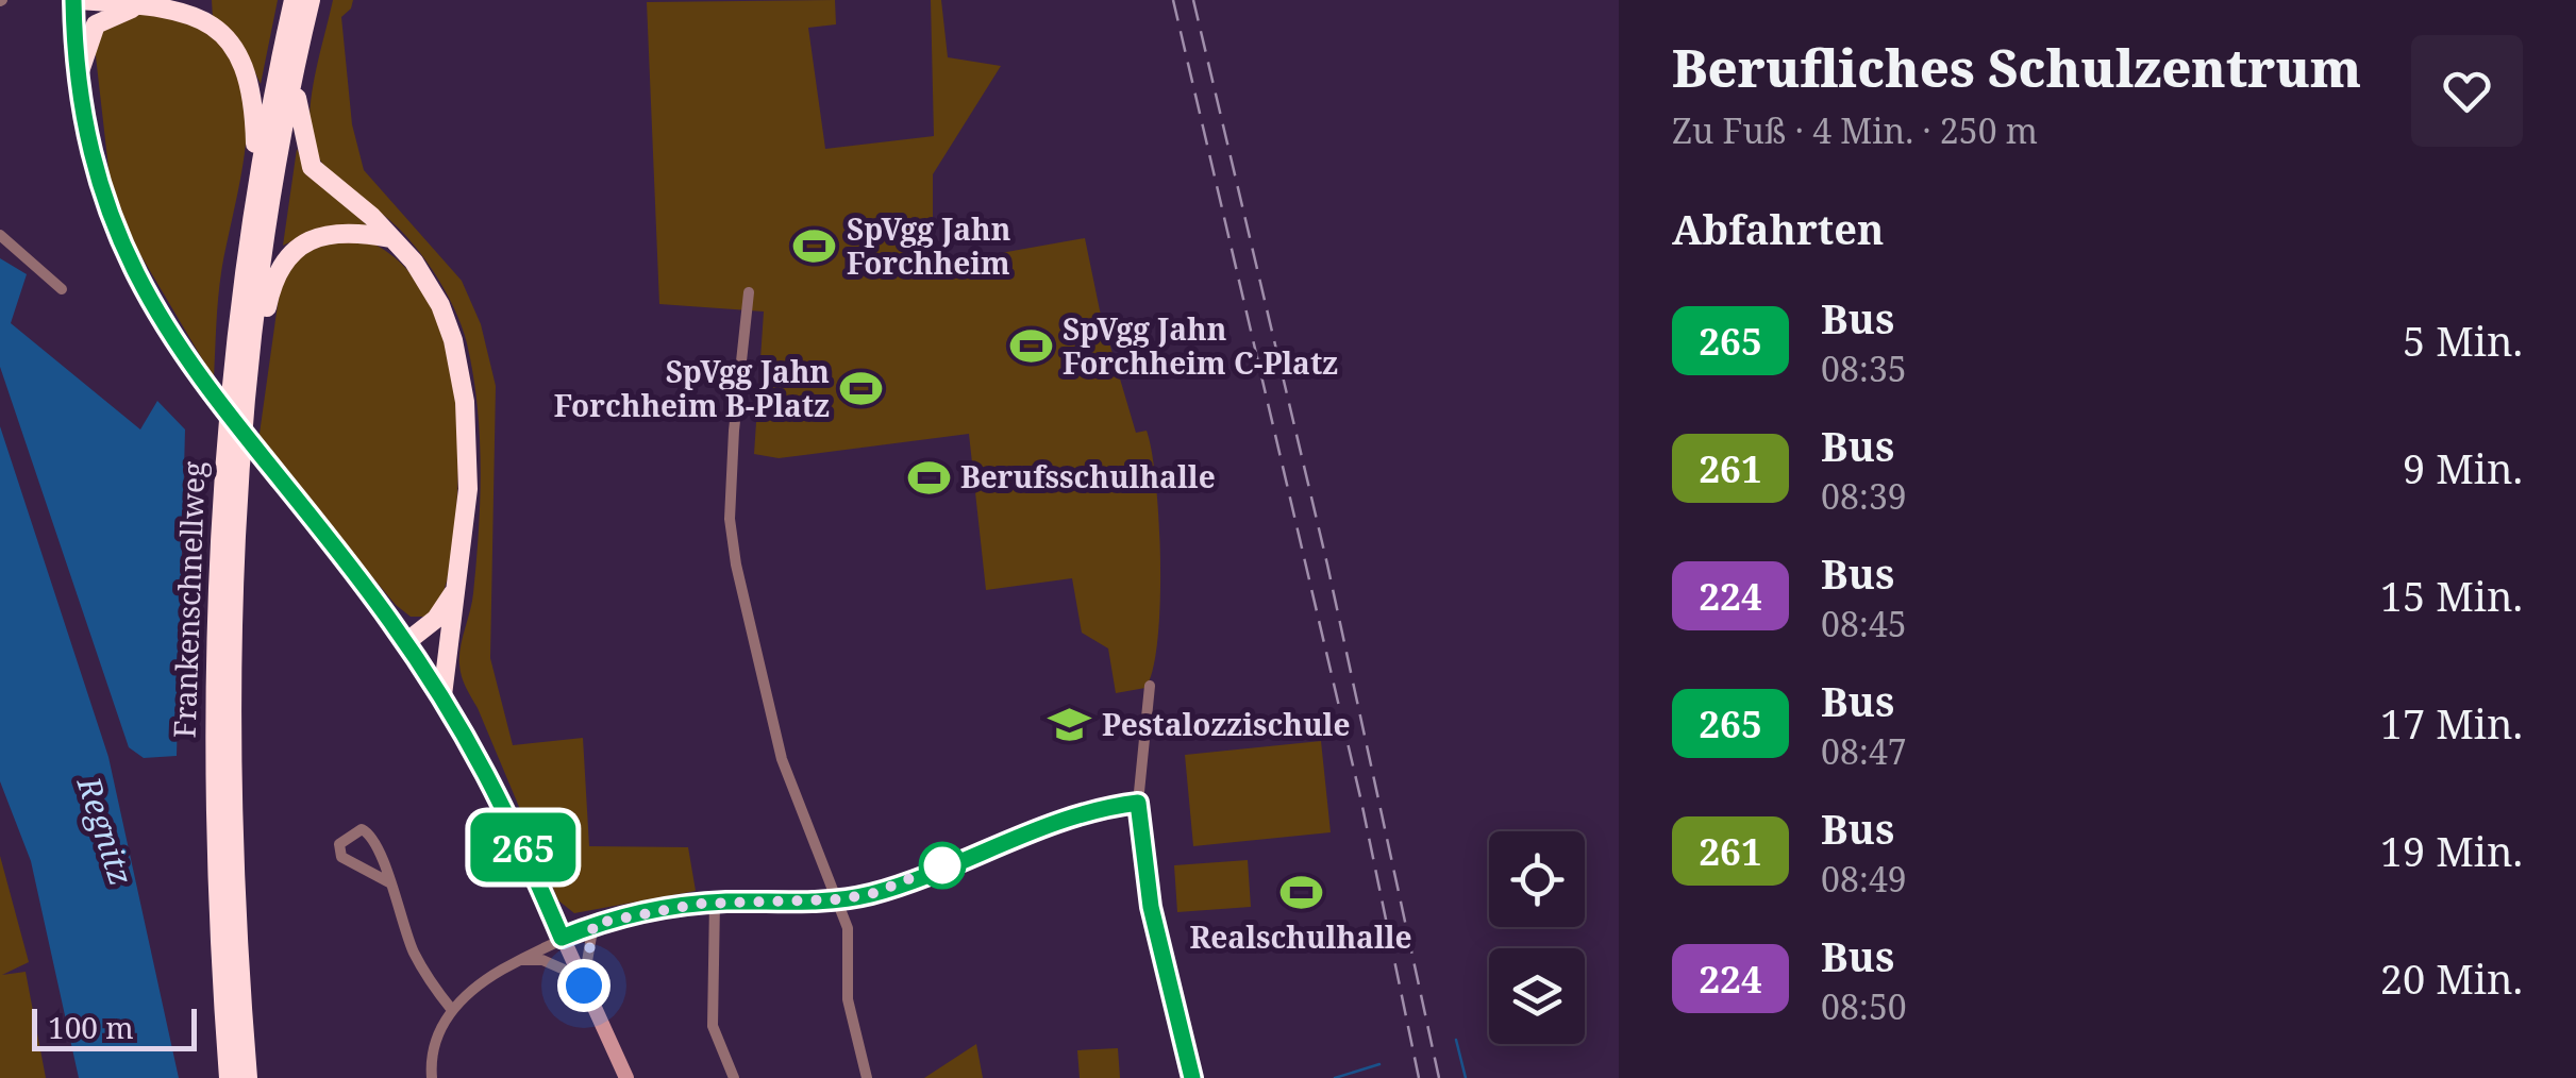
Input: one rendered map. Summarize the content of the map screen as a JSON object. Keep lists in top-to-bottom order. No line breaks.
{"streets":{"highway":["Frankenschnellweg"]},"water":["Regnitz"],"places":{"sports":["SpVgg Jahn Forchheim","SpVgg Jahn Forchheim C-Platz","SpVgg Jahn Forchheim B-Platz","Berufsschulhalle","Realschulhalle"],"school or university":["Pestalozzischule"]},"lines":["bus line 265"],"scale_bar":"100 m","page":{"on_map":"265","heading":[["Berufliches Schulzentrum","Zu Fuß · 4 Min. · 250 m"],"Abfahrten"],"list":[{"mark":"265","name":"Bus","note":"08:35","value":"5 Min."},{"mark":"261","name":"Bus","note":"08:39","value":"9 Min."},{"mark":"224","name":"Bus","note":"08:45","value":"15 Min."},{"mark":"265","name":"Bus","note":"08:47","value":"17 Min."},{"mark":"261","name":"Bus","note":"08:49","value":"19 Min."},{"mark":"224","name":"Bus","note":"08:50","value":"20 Min."}],"scale":"100 m"}}
